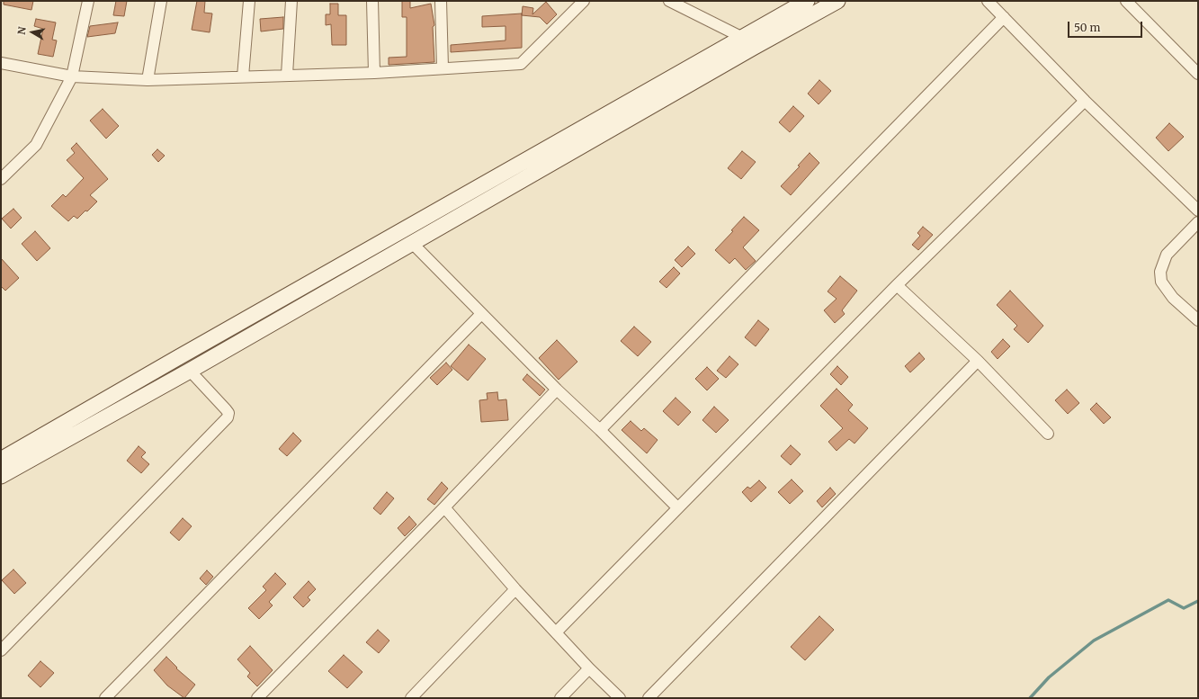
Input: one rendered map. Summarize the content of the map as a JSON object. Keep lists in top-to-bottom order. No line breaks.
{"scale_bar":"50 m","north":"left"}
